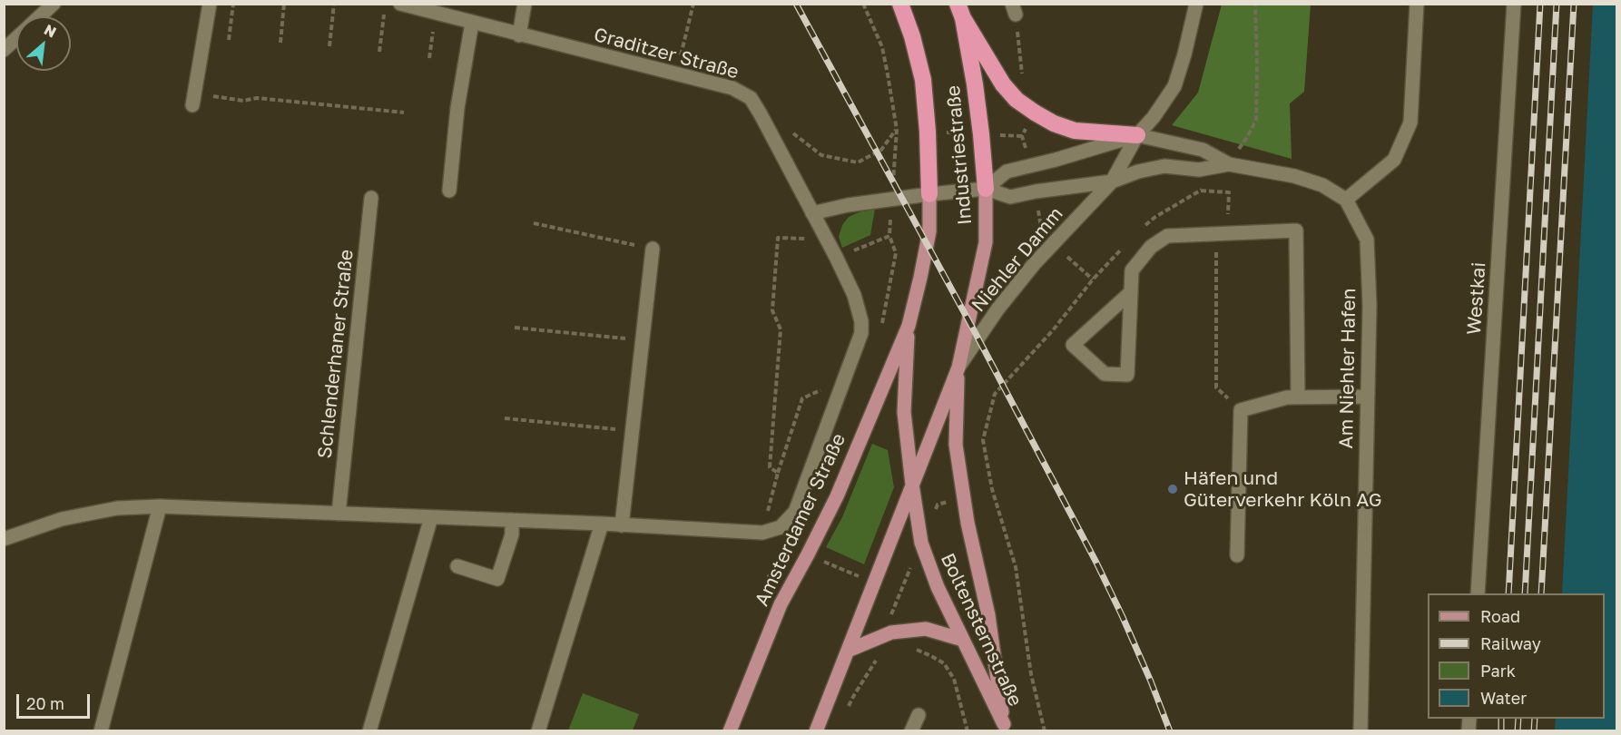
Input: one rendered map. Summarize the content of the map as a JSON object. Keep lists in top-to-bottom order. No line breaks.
{"streets":{"highway":["Industriestraße"],"main road":["Amsterdamer Straße","Boltensternstraße"],"street":["Graditzer Straße","Niehler Damm","Westkai","Schlenderhaner Straße","Am Niehler Hafen"]},"crossings":[["Industriestraße","Niehler Damm"],["Industriestraße","Amsterdamer Straße"],["Industriestraße","Boltensternstraße"],["Niehler Damm","Boltensternstraße"],["Amsterdamer Straße","Boltensternstraße"]],"places":["Häfen und Güterverkehr Köln AG"],"legend":["Road","Railway","Park","Water"],"scale_bar":"20 m","north":"top right"}
